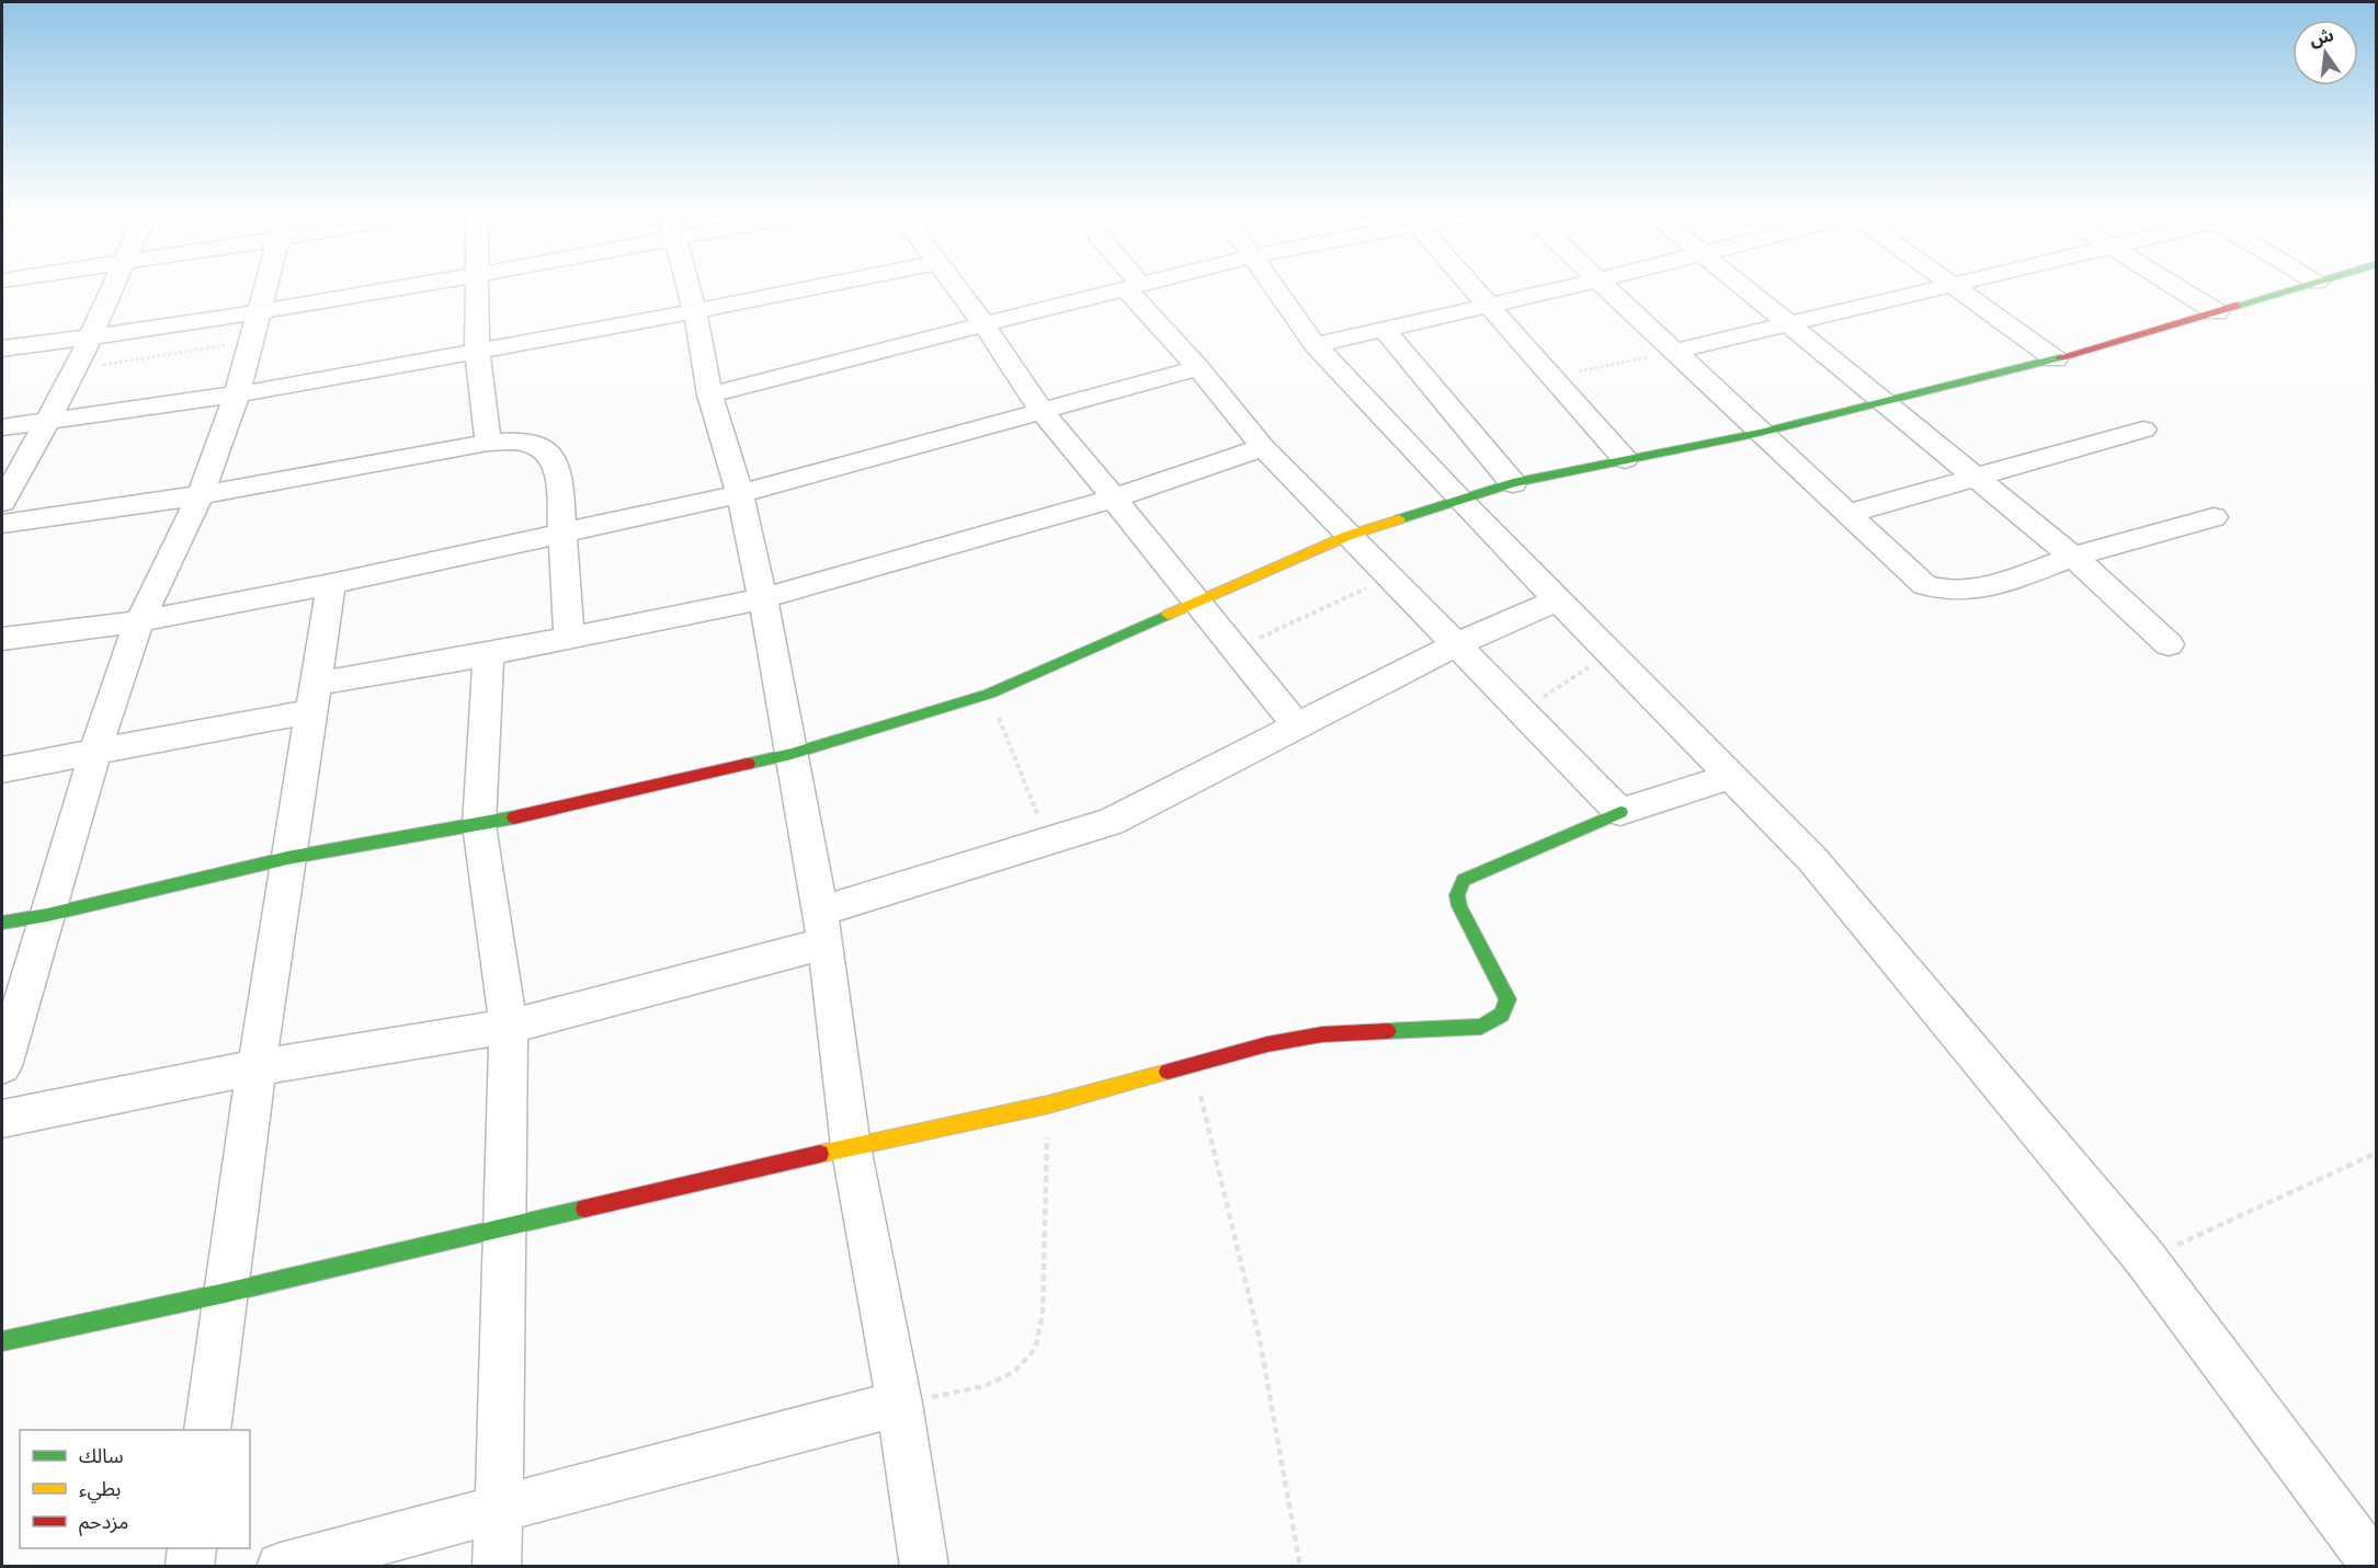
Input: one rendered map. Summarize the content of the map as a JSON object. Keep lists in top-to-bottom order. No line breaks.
{"legend":["سالك","بطيء","مزدحم"],"north":"top"}
